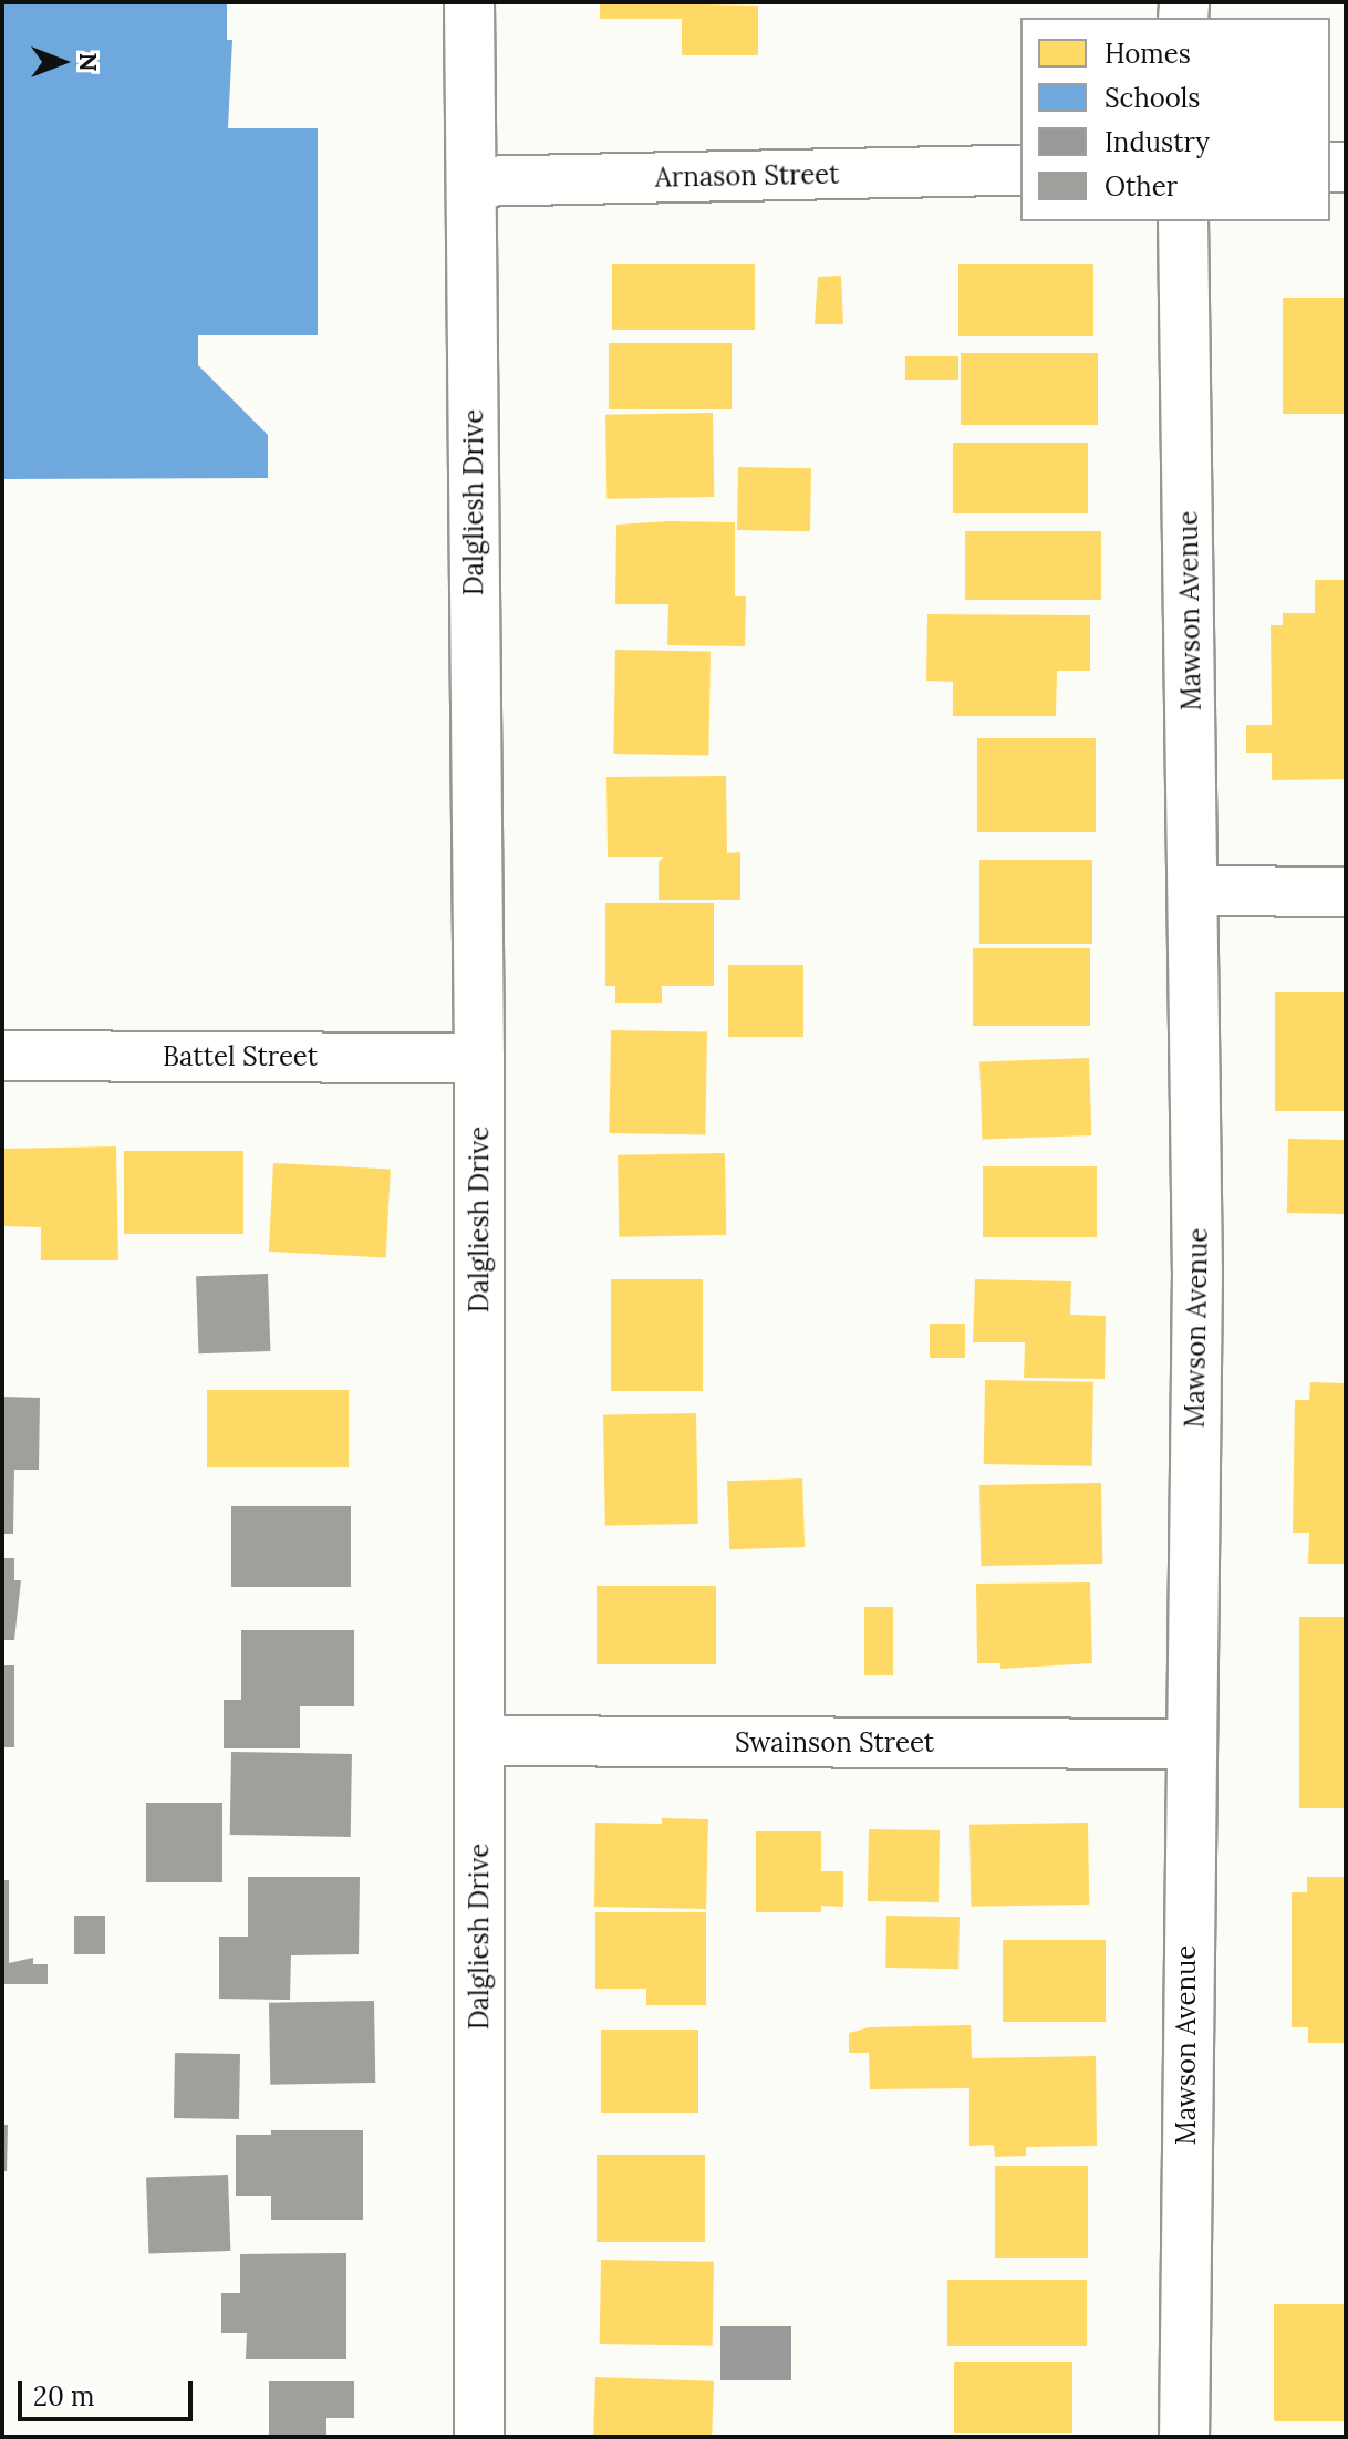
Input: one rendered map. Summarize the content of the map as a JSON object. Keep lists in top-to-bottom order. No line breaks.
{"streets":{"street":["Arnason Street","Dalgliesh Drive","Mawson Avenue","Battel Street","Swainson Street"]},"crossings":[["Arnason Street","Dalgliesh Drive"],["Dalgliesh Drive","Battel Street"],["Dalgliesh Drive","Swainson Street"],["Mawson Avenue","Swainson Street"]],"legend":["Homes","Schools","Industry","Other"],"scale_bar":"20 m","north":"right"}
